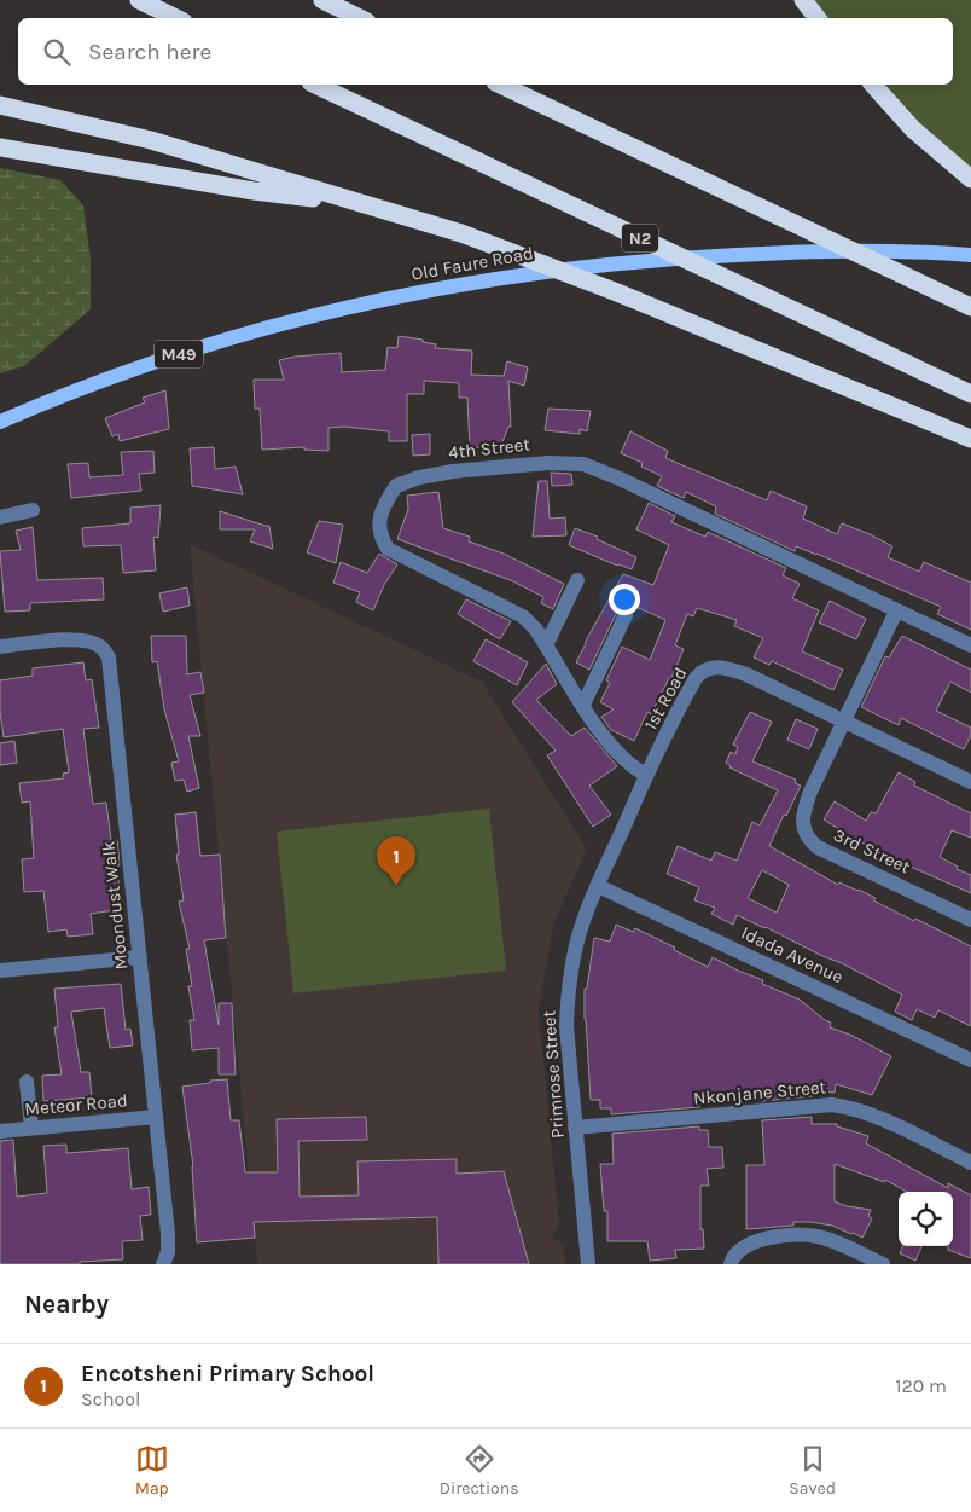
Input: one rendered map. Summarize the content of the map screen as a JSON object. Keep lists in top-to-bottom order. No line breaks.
{"streets":{"highway":["N2"],"main road":["Old Faure Road","M49"],"street":["4th Street","1st Road","3rd Street","Moondust Walk","Idada Avenue","Primrose Street","Nkonjane Street","Meteor Road"]},"crossings":[["4th Street","1st Road"],["1st Road","3rd Street"],["1st Road","Idada Avenue"],["1st Road","Primrose Street"],["Moondust Walk","Meteor Road"],["Idada Avenue","Primrose Street"],["Primrose Street","Nkonjane Street"]],"page":{"search":"Search here","pins":"1","heading":"Nearby","list":[{"mark":"1","name":"Encotsheni Primary School","note":"School","value":"120 m"}],"nav":["Map","Directions","Saved"]}}
